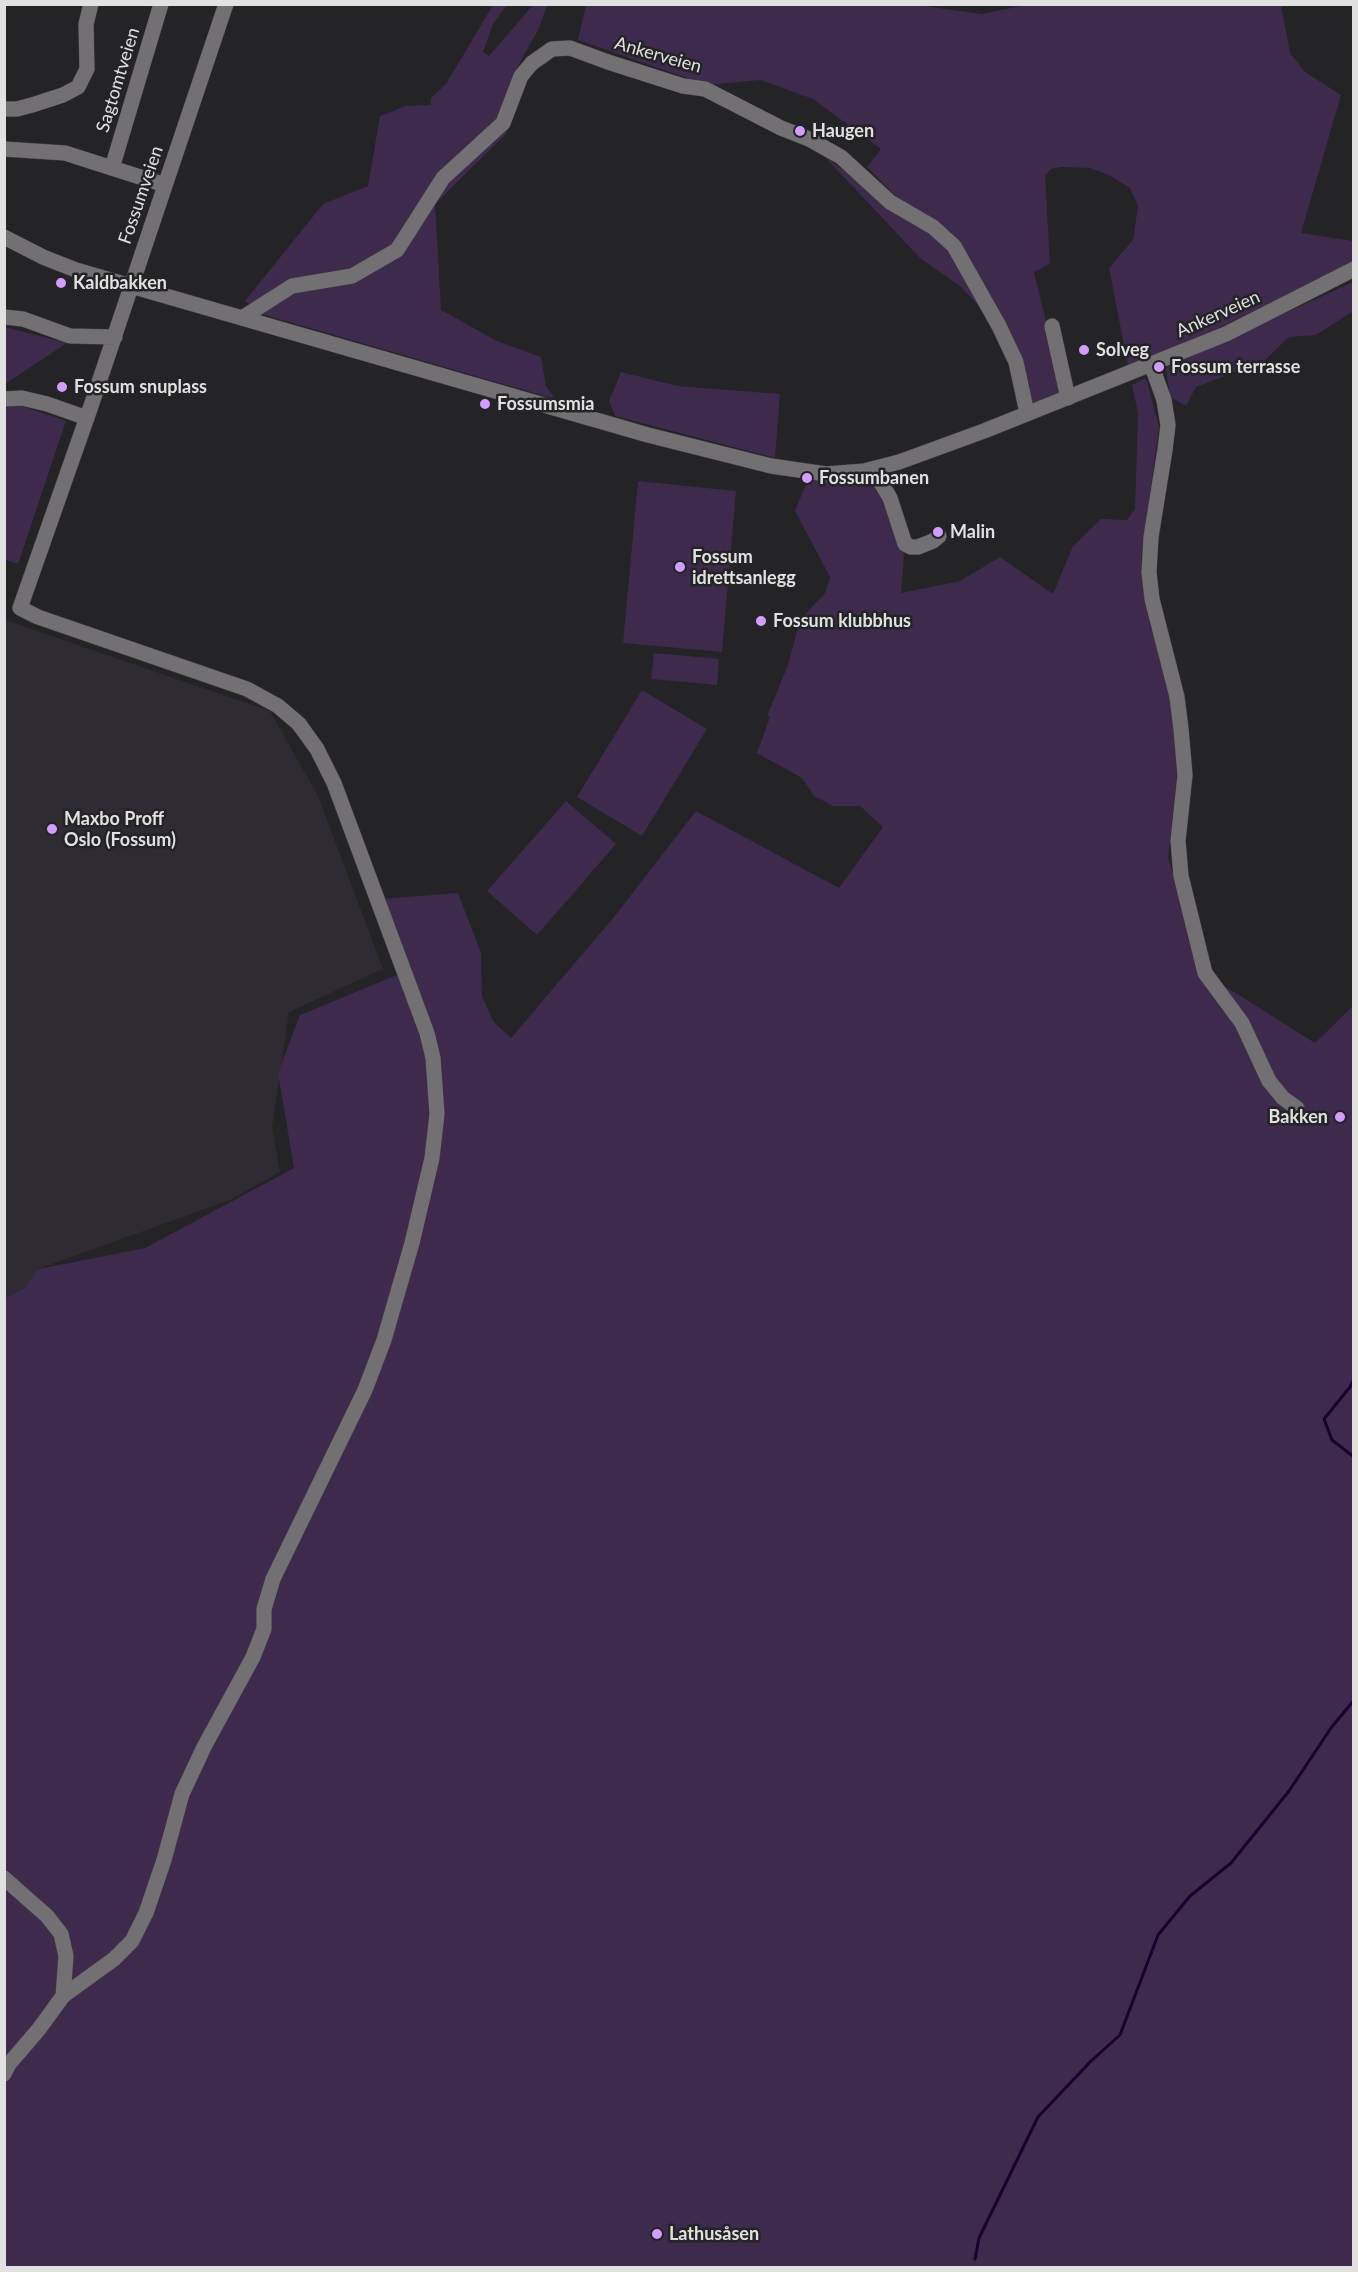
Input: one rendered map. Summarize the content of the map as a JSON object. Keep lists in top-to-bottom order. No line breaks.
{"streets":{"street":["Ankerveien","Sagtomtveien","Fossumveien"]},"crossings":[["Ankerveien","Fossumveien"]],"places":["Haugen","Kaldbakken","Solveg","Fossum terrasse","Fossum snuplass","Fossumsmia","Fossumbanen","Malin","Fossum idrettsanlegg","Fossum klubbhus","Maxbo Proff Oslo (Fossum)","Bakken","Lathusåsen"]}
